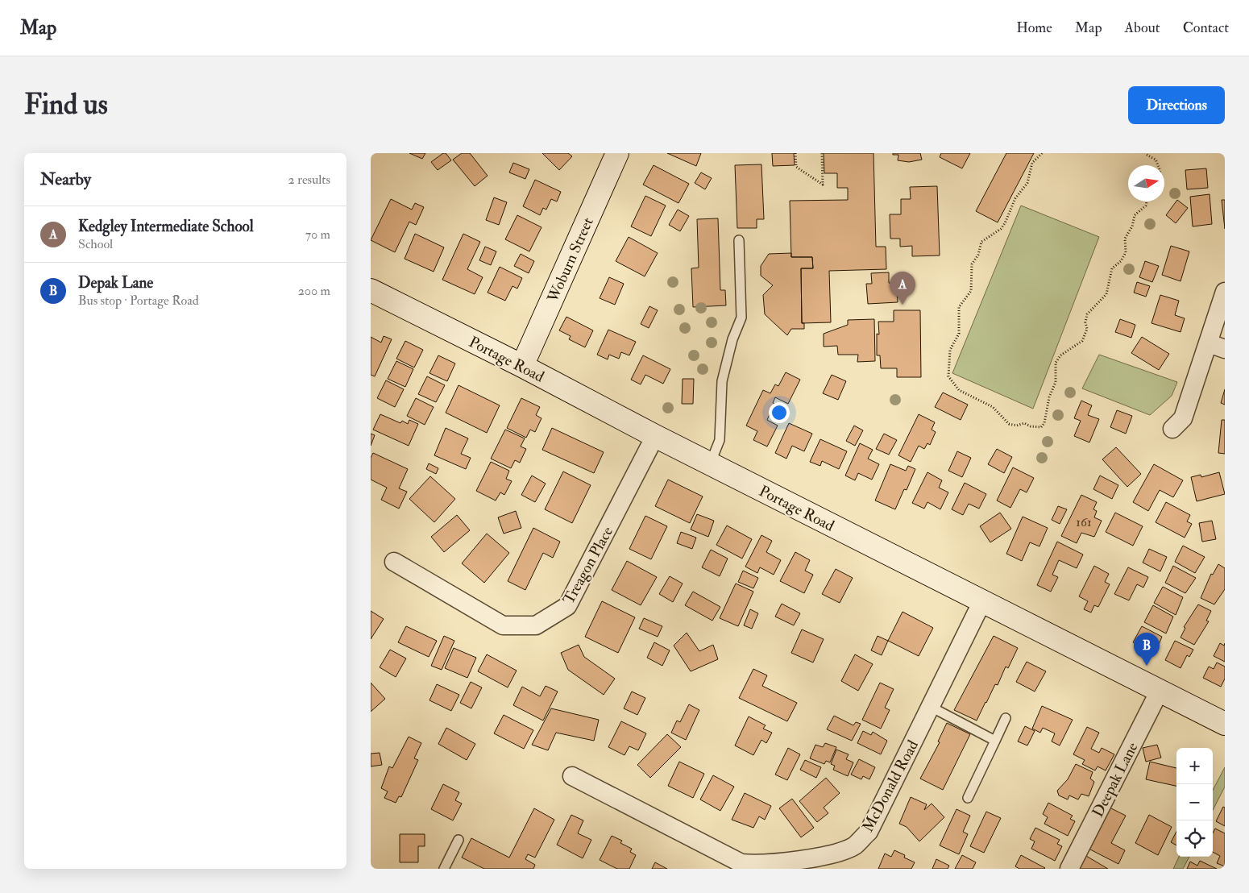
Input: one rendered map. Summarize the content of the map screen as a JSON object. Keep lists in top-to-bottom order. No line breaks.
{"streets":{"main road":["Woburn Street","Portage Road"],"street":["Treagon Place","Deepak Lane","McDonald Road"]},"crossings":[["Woburn Street","Portage Road"],["Portage Road","Treagon Place"],["Portage Road","Deepak Lane"],["Portage Road","McDonald Road"]],"house_numbers":["161"],"north":"right","page":{"header":"Map","nav":["Home","Map","About","Contact"],"buttons":"Directions","title":"Find us","heading":["Nearby","2 results"],"list":[{"mark":"A","name":"Kedgley Intermediate School","note":"School","value":"70 m"},{"mark":"B","name":"Depak Lane","note":"Bus stop · Portage Road","value":"200 m"}],"pins":["A","B"],"map_buttons":["+","−"]}}
